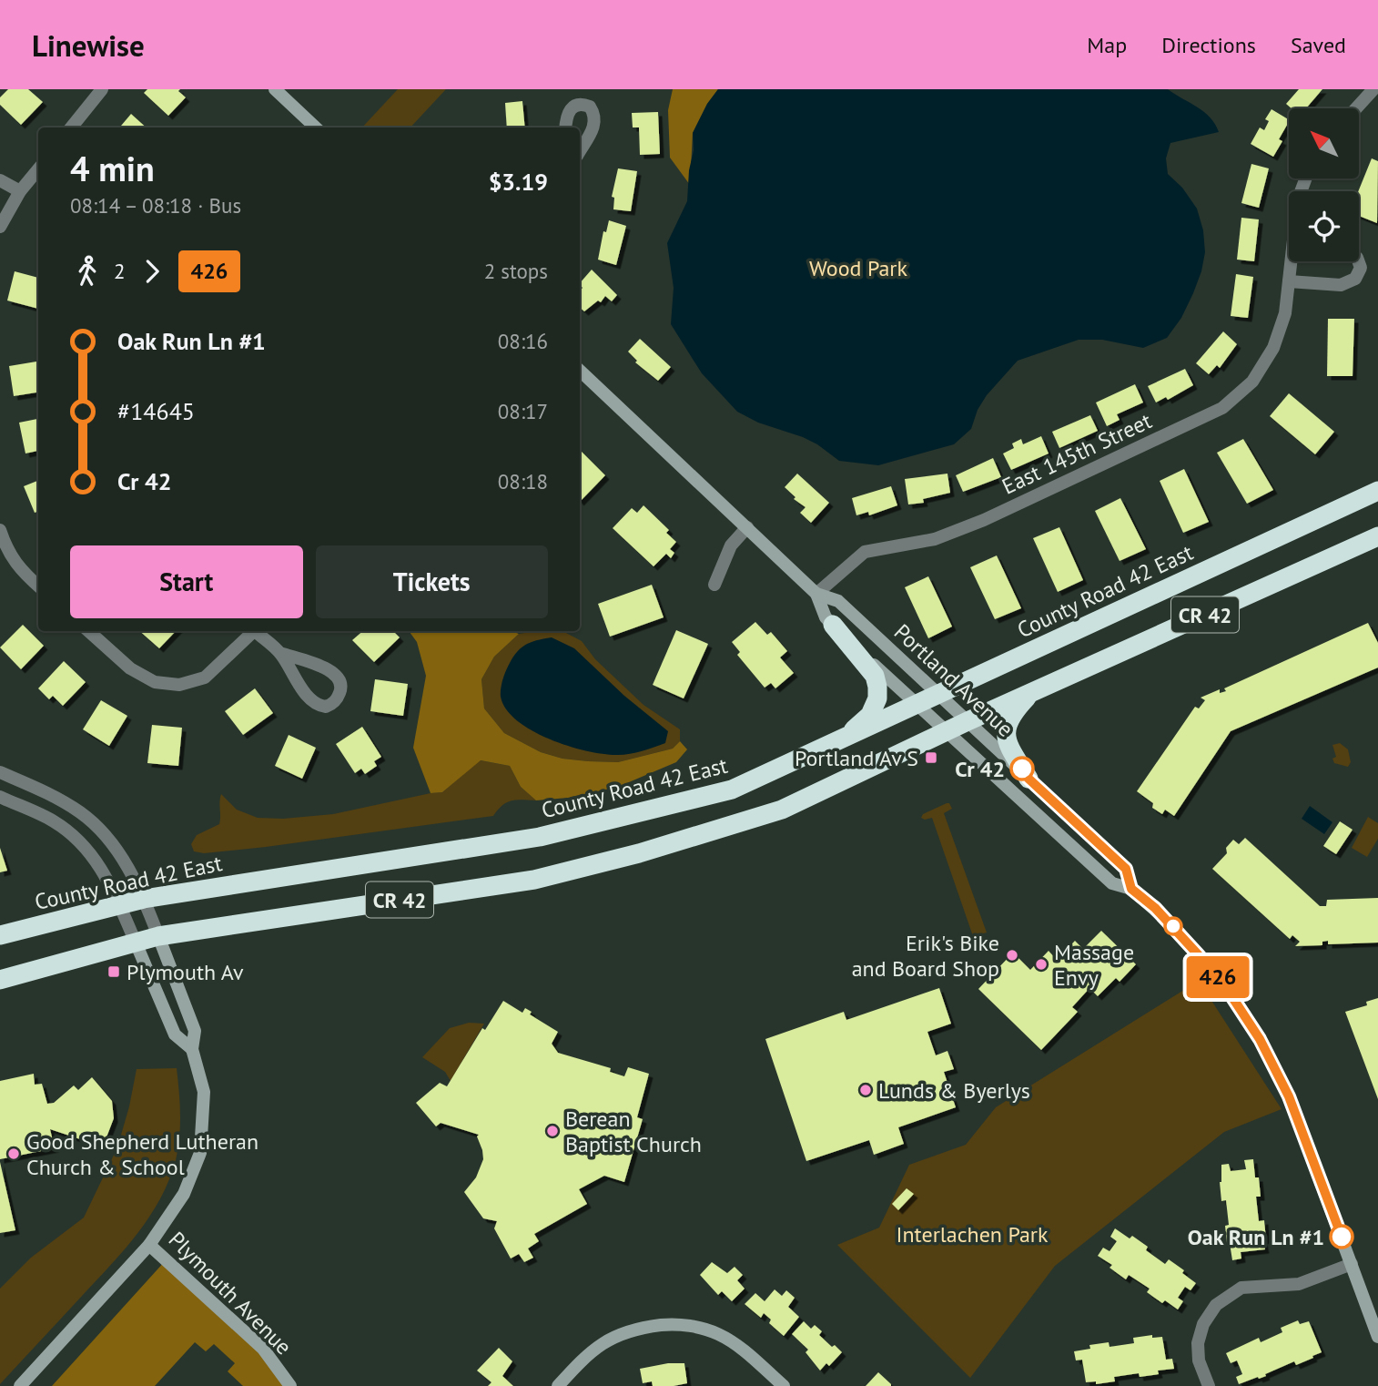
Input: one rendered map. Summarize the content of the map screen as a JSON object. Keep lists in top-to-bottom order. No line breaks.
{"streets":{"highway":["County Road 42 East","CR 42"],"street":["East 145th Street","Portland Avenue","Plymouth Avenue"]},"crossings":[["East 145th Street","Portland Avenue"],["County Road 42 East","Portland Avenue"],["County Road 42 East","Plymouth Avenue"],["CR 42","Portland Avenue"],["CR 42","Plymouth Avenue"]],"parks":["Wood Park","Interlachen Park"],"places":{"transit":["Portland Av S","Plymouth Av"],"other":["Cr 42","Erik's Bike and Board Shop","Massage Envy","Lunds & Byerlys","Berean Baptist Church","Good Shepherd Lutheran Church & School","Oak Run Ln #1"]},"lines":["bus line 426"],"north":"top left","page":{"header":"Linewise","nav":["Map","Directions","Saved"],"on_map":"426","heading":["4 min","08:14 – 08:18 · Bus","$3.19"],"legs":["2","426","2 stops"],"list":[{"name":"Oak Run Ln #1","value":"08:16"},{"name":"#14645","value":"08:17"},{"name":"Cr 42","value":"08:18"}],"buttons":["Start","Tickets"]}}
